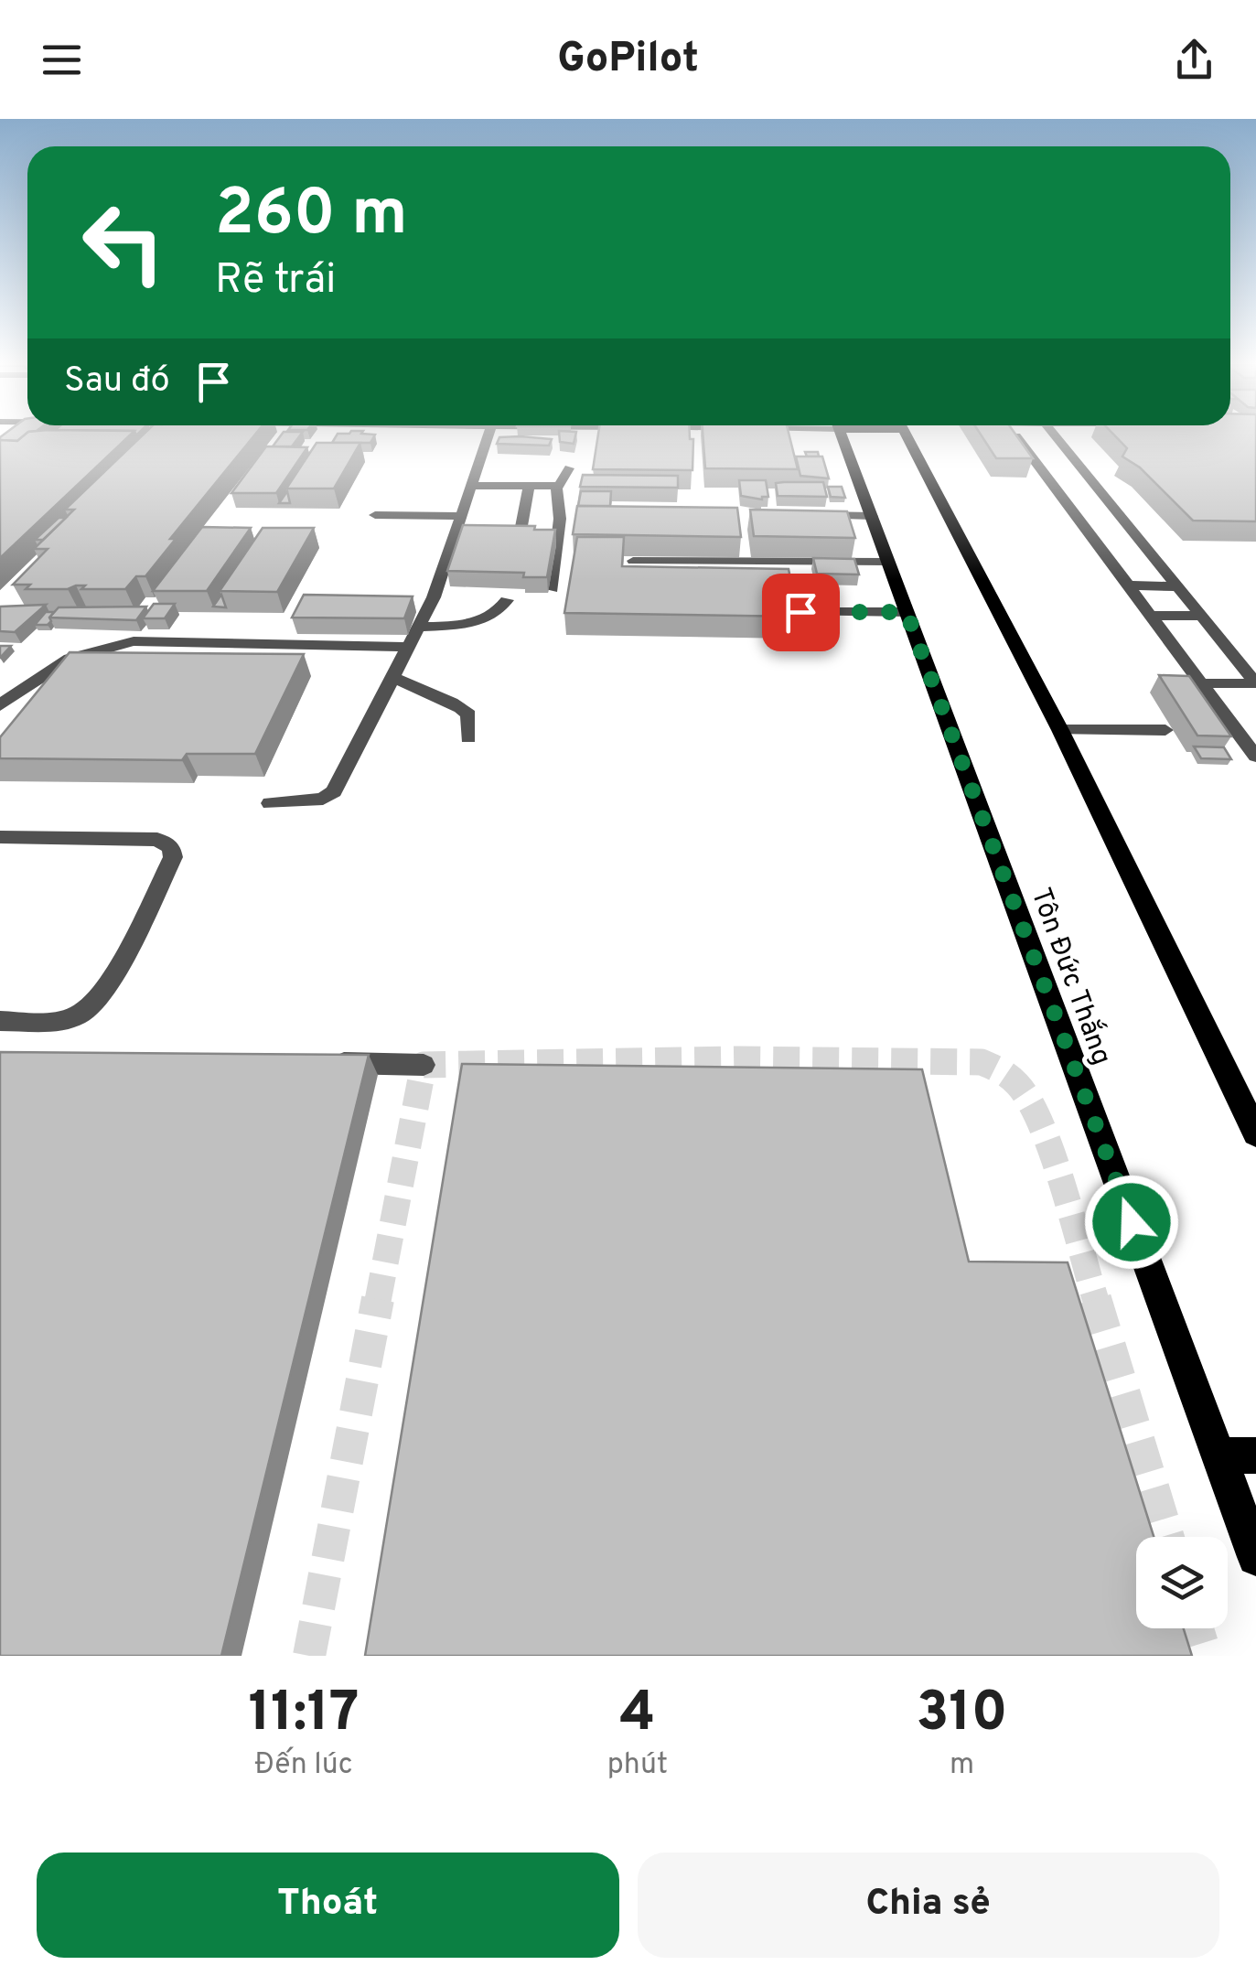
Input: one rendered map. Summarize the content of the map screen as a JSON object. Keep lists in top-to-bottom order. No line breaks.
{"streets":{"main road":["Tôn Đức Thắng"]},"page":{"header":"GoPilot","turn":["260 m","Rẽ trái"],"then":"Sau đó","eta":["11:17","Đến lúc","4","phút","310","m"],"buttons":["Thoát","Chia sẻ"]}}
